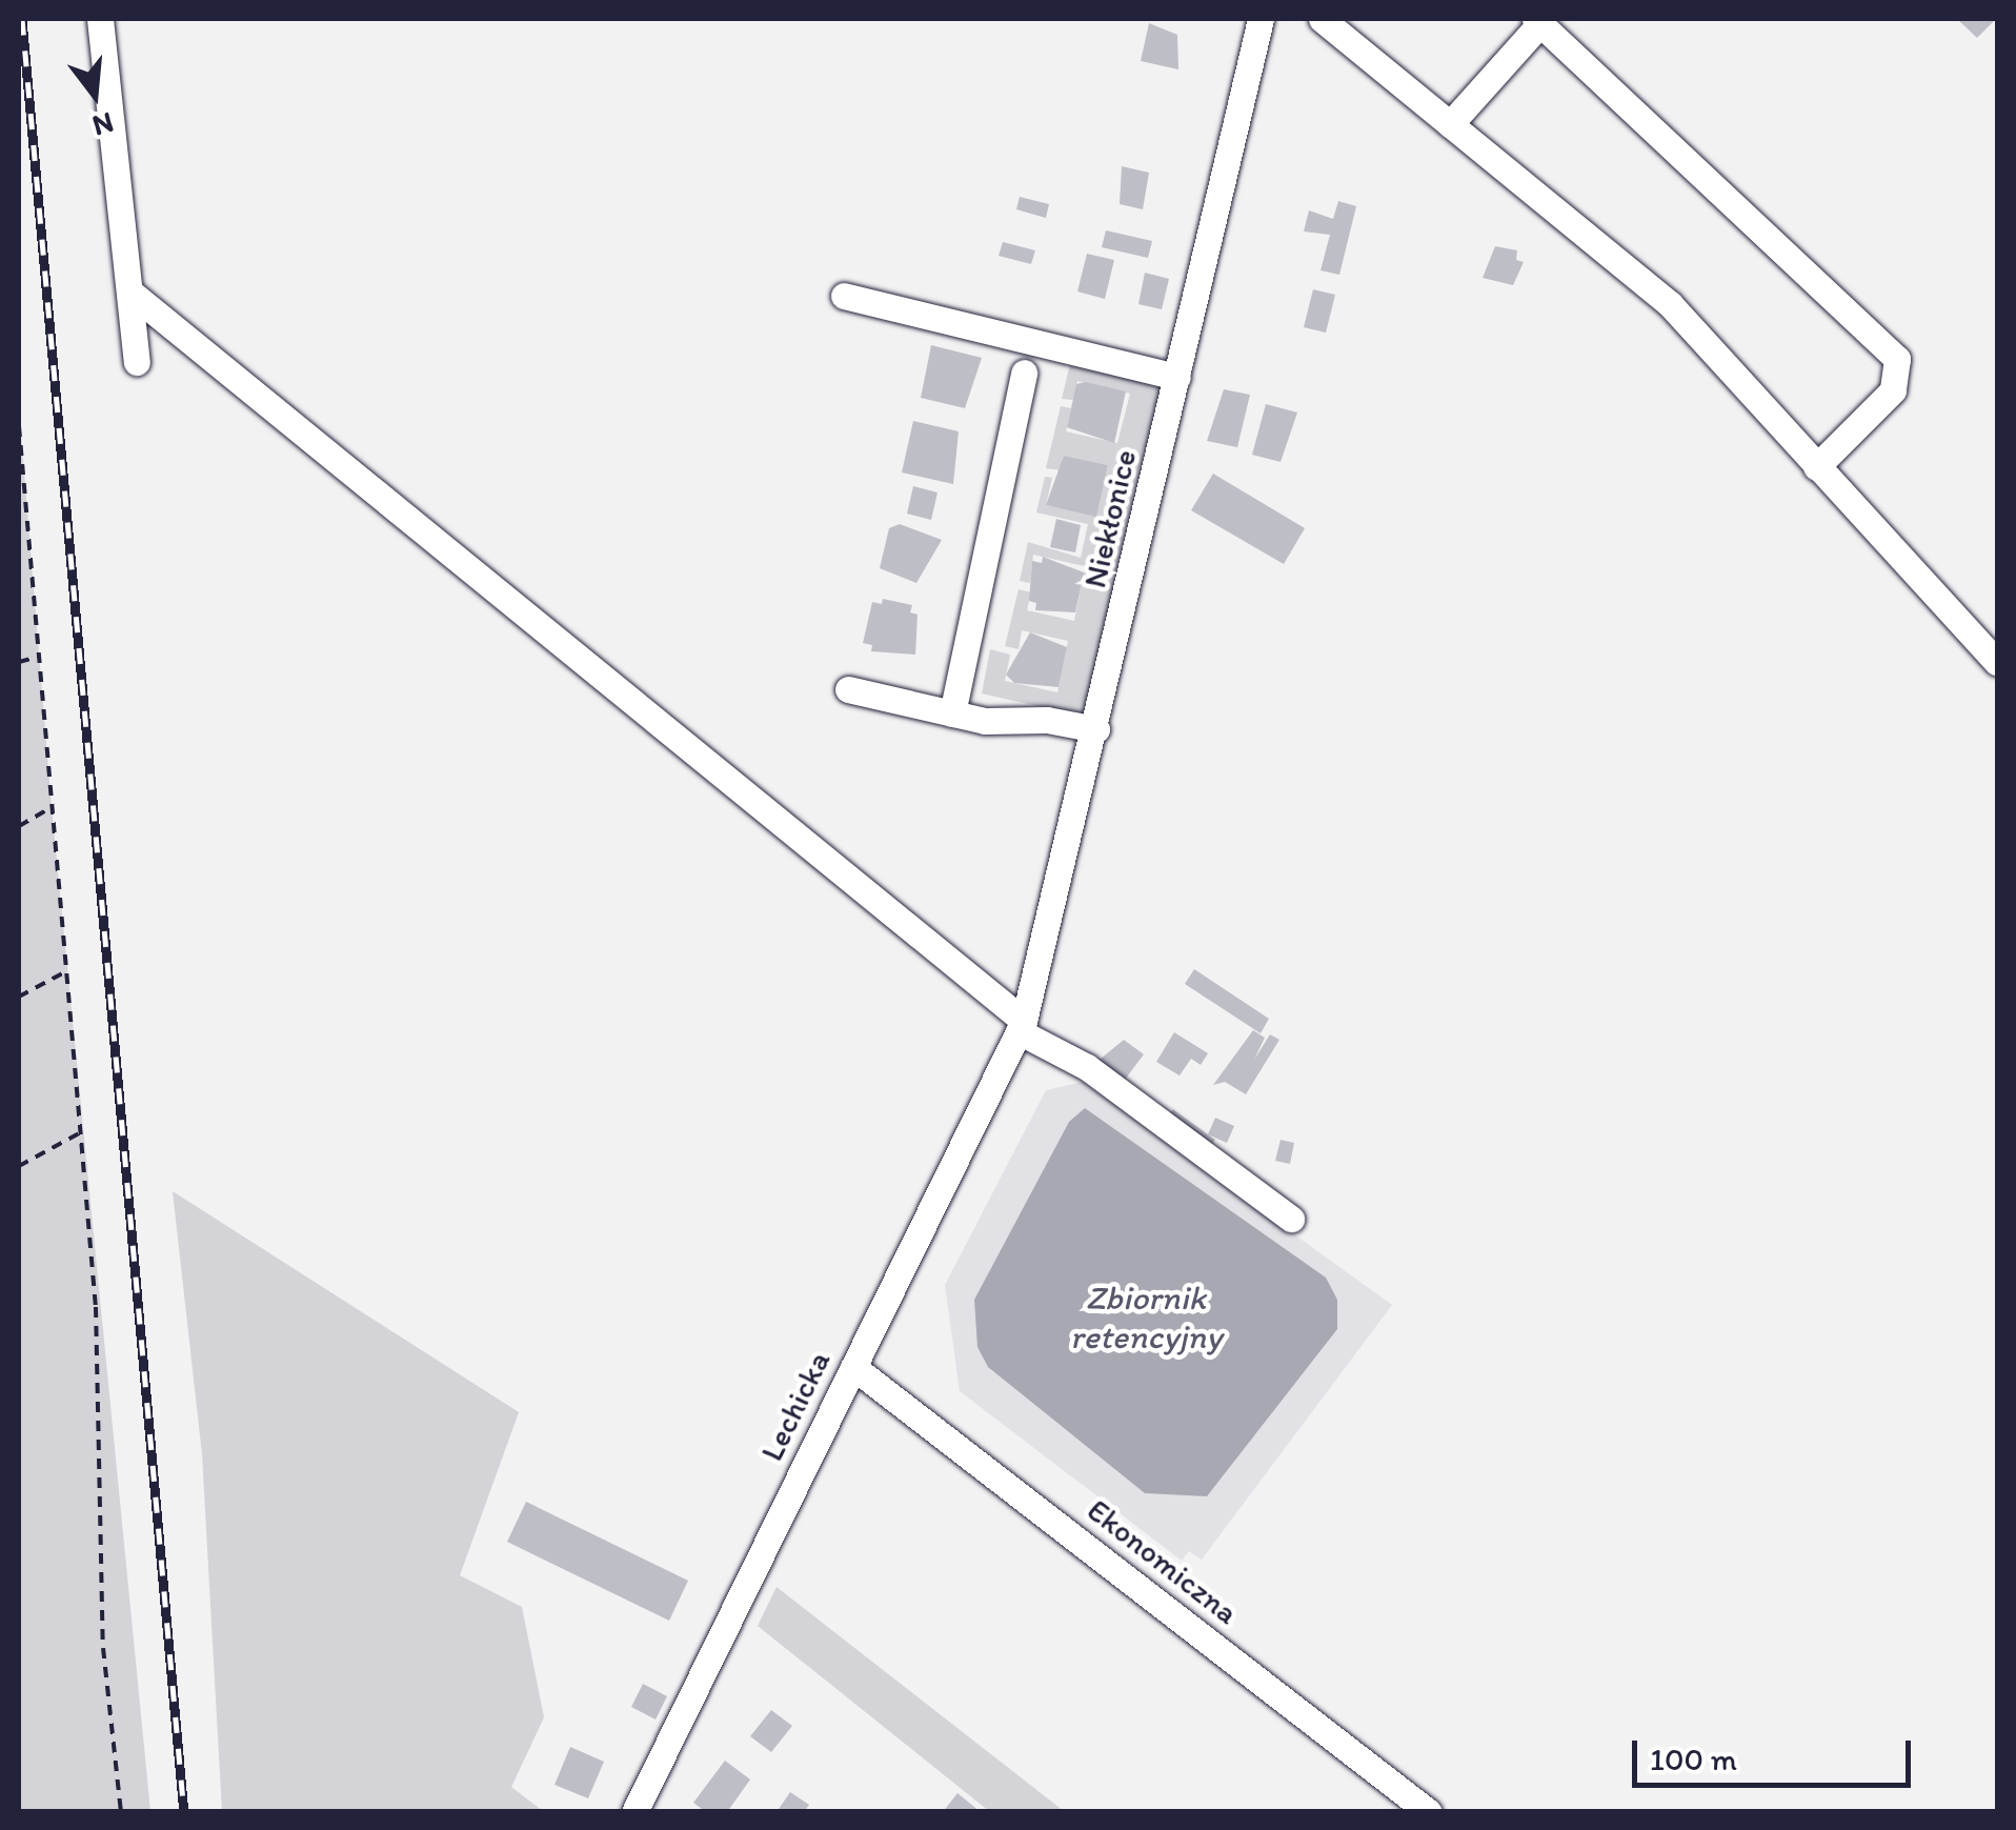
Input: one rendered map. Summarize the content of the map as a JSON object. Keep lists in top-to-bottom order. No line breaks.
{"streets":{"street":["Niekłonice","Lechicka","Ekonomiczna"]},"crossings":[["Niekłonice","Lechicka"],["Lechicka","Ekonomiczna"]],"water":["Zbiornik retencyjny"],"scale_bar":"100 m","north":"bottom"}
